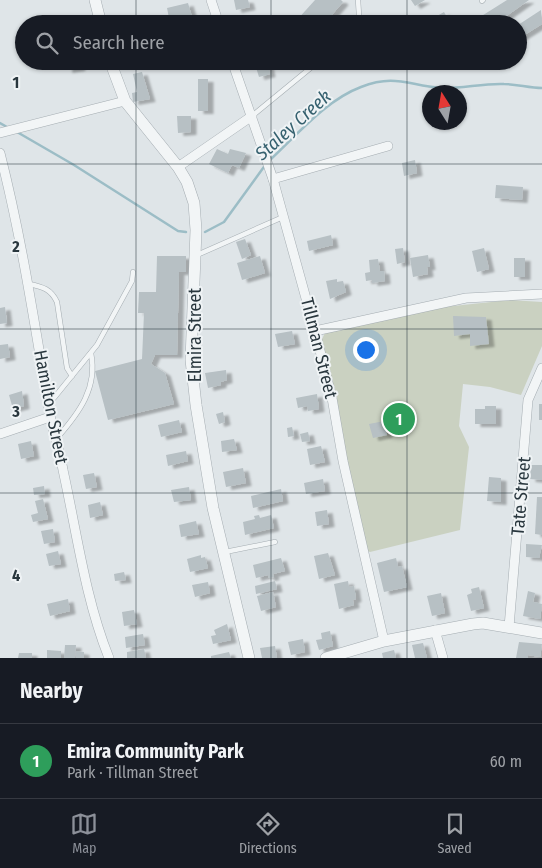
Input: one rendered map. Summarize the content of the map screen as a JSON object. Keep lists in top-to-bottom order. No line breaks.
{"streets":{"street":["Elmira Street","Tillman Street","Hamilton Street","Tate Street"]},"water":["Staley Creek"],"north":"top","page":{"search":"Search here","pins":"1","heading":"Nearby","list":[{"mark":"1","name":"Emira Community Park","note":"Park · Tillman Street","value":"60 m"}],"nav":["Map","Directions","Saved"]},"grid":{"rows":["1","2","3","4"]}}
